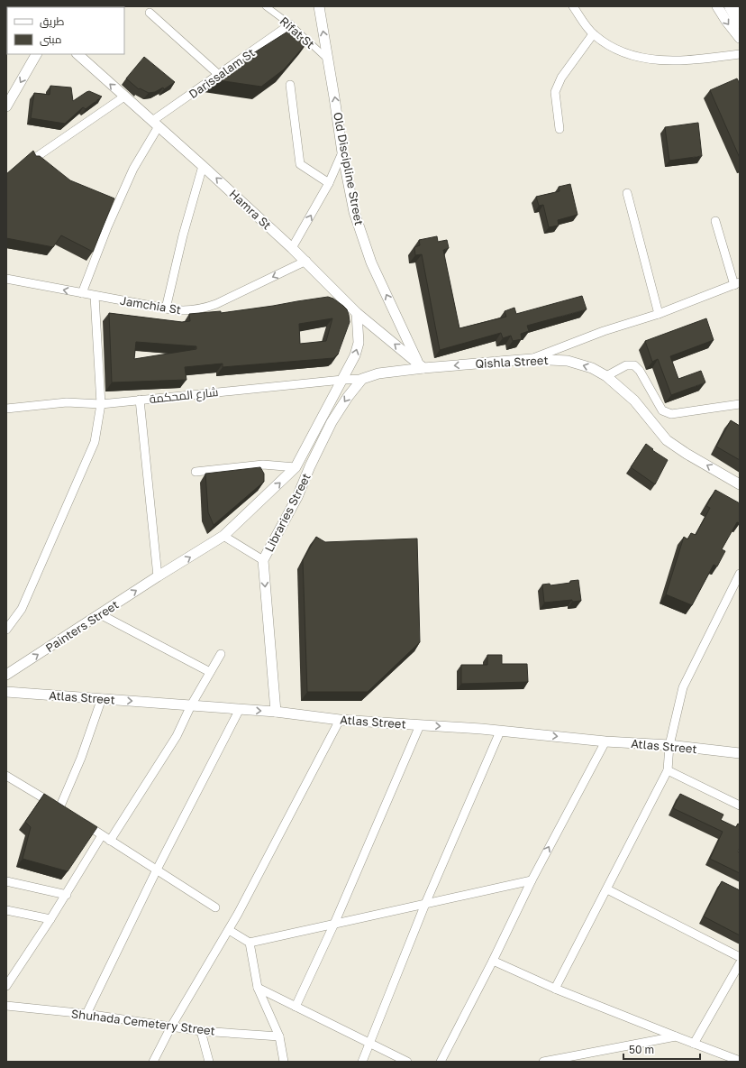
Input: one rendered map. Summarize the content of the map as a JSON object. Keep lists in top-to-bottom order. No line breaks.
{"streets":{"street":["Rifat St","Darissalam St","Old Discipline Street","Hamra St","Jamchia St","Qishla Street","شارع المحكمة","Libraries Street","Painters Street","Atlas Street","Shuhada Cemetery Street"]},"crossings":[["Rifat St","Darissalam St"],["Rifat St","Old Discipline Street"],["Darissalam St","Hamra St"],["Old Discipline Street","Hamra St"],["Old Discipline Street","Qishla Street"],["Hamra St","Jamchia St"],["Hamra St","Qishla Street"],["Hamra St","Libraries Street"],["Qishla Street","شارع المحكمة"],["Qishla Street","Libraries Street"],["شارع المحكمة","Libraries Street"],["Libraries Street","Painters Street"],["Libraries Street","Atlas Street"]],"one_way":["Old Discipline Street","Hamra St","Jamchia St","Qishla Street","Painters Street"],"legend":["طريق","مبنى"],"scale_bar":"50 m"}
